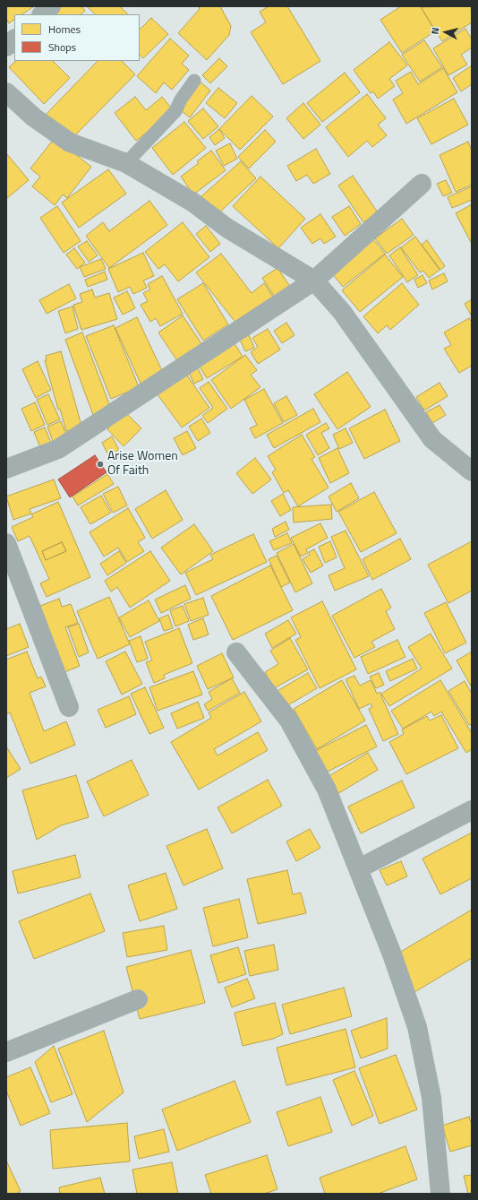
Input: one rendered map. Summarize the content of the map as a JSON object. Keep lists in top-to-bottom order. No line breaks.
{"places":["Arise Women Of Faith"],"legend":["Homes","Shops"],"north":"left"}
